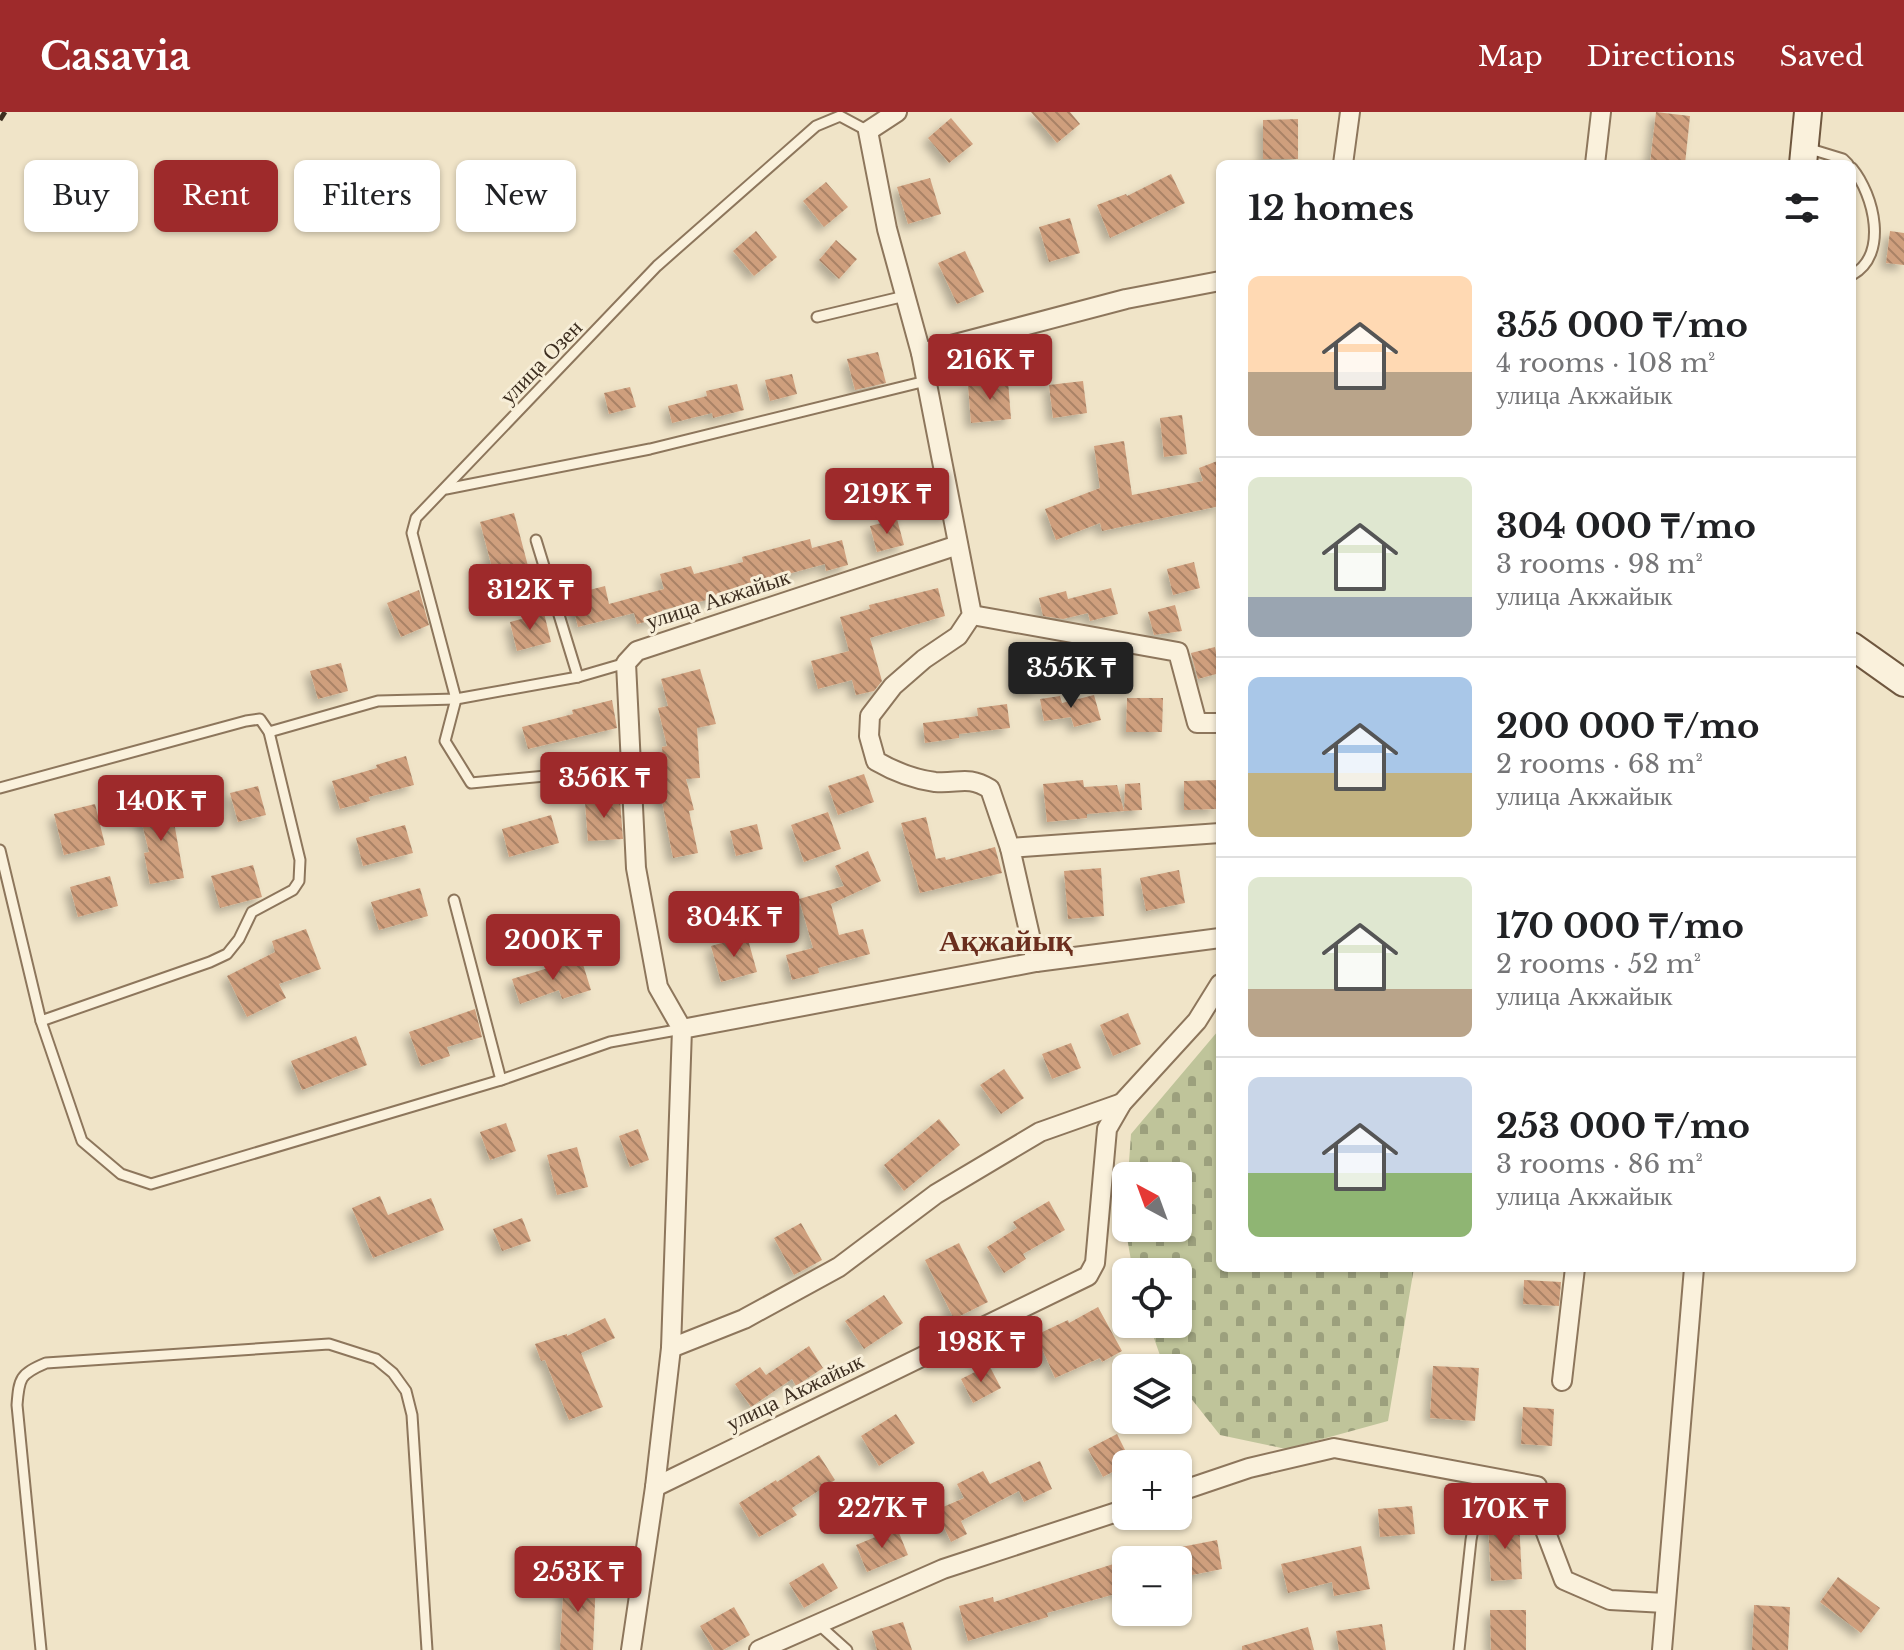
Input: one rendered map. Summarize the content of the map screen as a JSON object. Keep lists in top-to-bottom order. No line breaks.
{"streets":{"street":["улица Акжайык"],"lane":["улица Озен"]},"districts":["Ақжайық"],"north":"top left","page":{"header":"Casavia","nav":["Map","Directions","Saved"],"chip":["Buy","Rent","Filters","New"],"heading":"12 homes","list":[{"name":"355 000 ₸/mo","note":"4 rooms · 108 m² · улица Акжайык"},{"name":"304 000 ₸/mo","note":"3 rooms · 98 m² · улица Акжайык"},{"name":"200 000 ₸/mo","note":"2 rooms · 68 m² · улица Акжайык"},{"name":"170 000 ₸/mo","note":"2 rooms · 52 m² · улица Акжайык"},{"name":"253 000 ₸/mo","note":"3 rooms · 86 m² · улица Акжайык"}],"price":["216K ₸","219K ₸","312K ₸","355K ₸","356K ₸","140K ₸","304K ₸","200K ₸","198K ₸","227K ₸","170K ₸","253K ₸"],"map_buttons":["+","−"]}}
